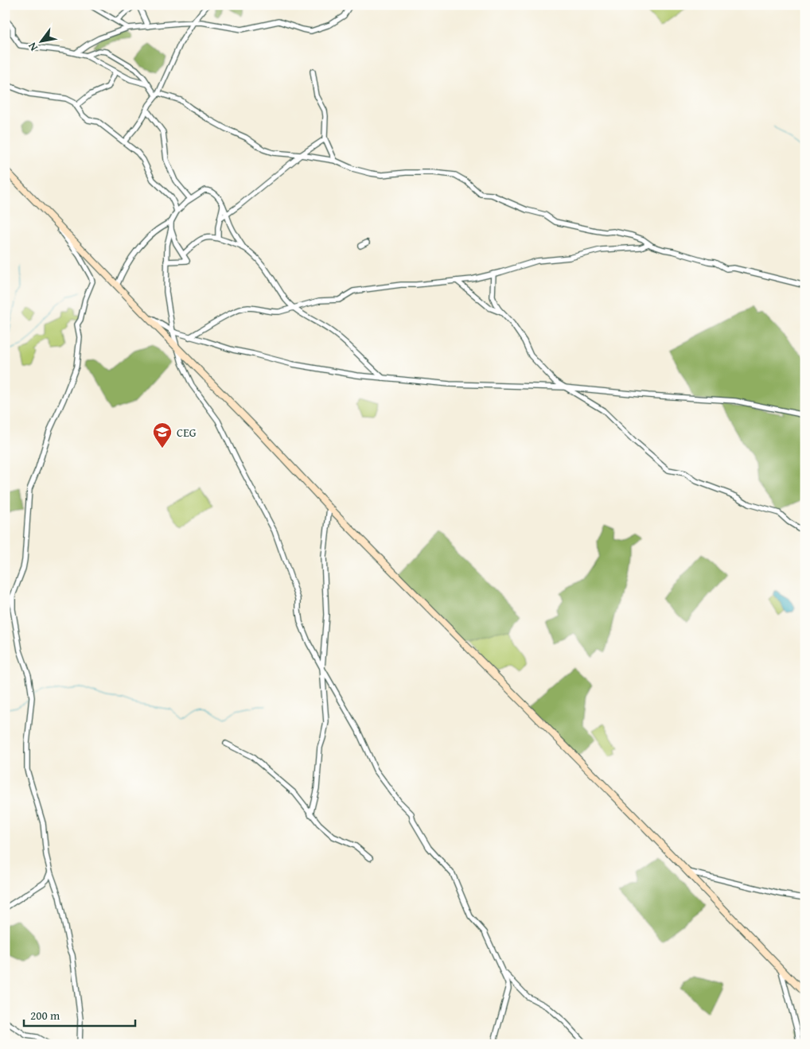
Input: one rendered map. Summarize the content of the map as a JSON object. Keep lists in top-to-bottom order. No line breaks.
{"places":{"school or university":["CEG"]},"scale_bar":"200 m","north":"bottom left"}
